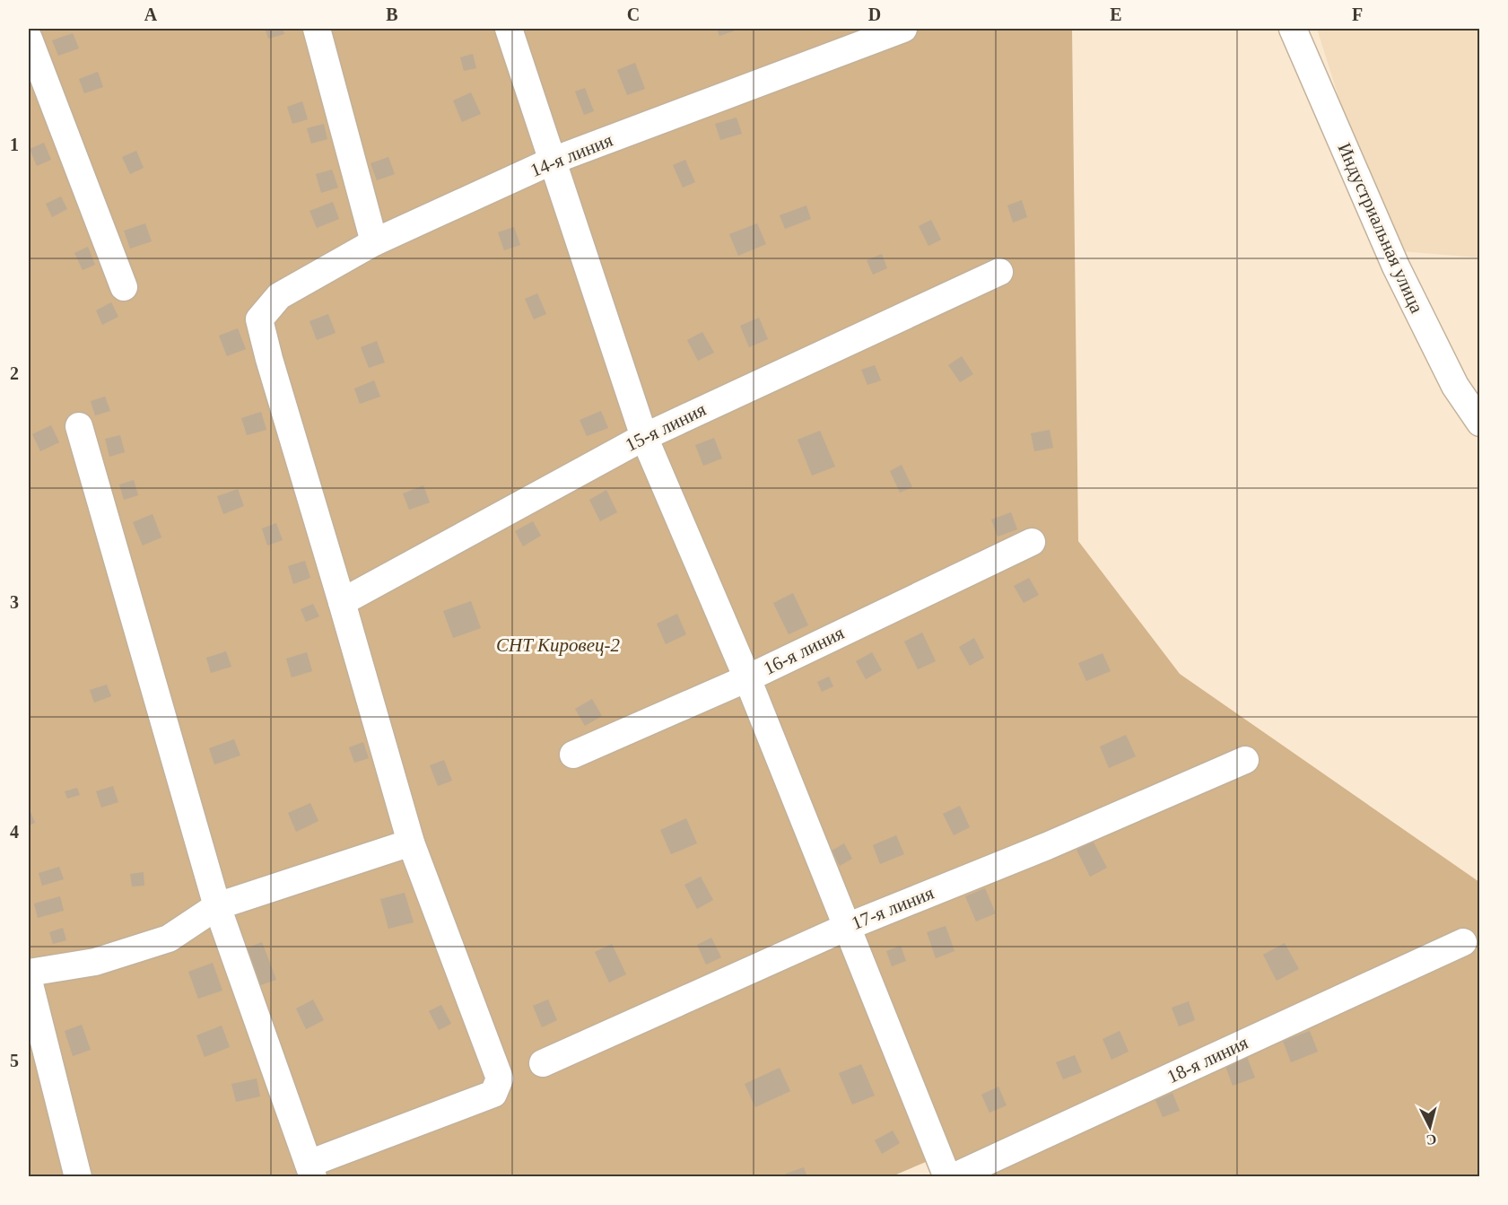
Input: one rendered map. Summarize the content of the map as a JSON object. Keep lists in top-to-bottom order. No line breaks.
{"streets":{"street":["14-я линия","Индустриальная улица","15-я линия","16-я линия","17-я линия","18-я линия"]},"crossings":[["14-я линия","15-я линия"]],"parks":["СНТ Кировец-2"],"north":"bottom","grid":{"columns":["A","B","C","D","E","F"],"rows":["1","2","3","4","5"]}}
